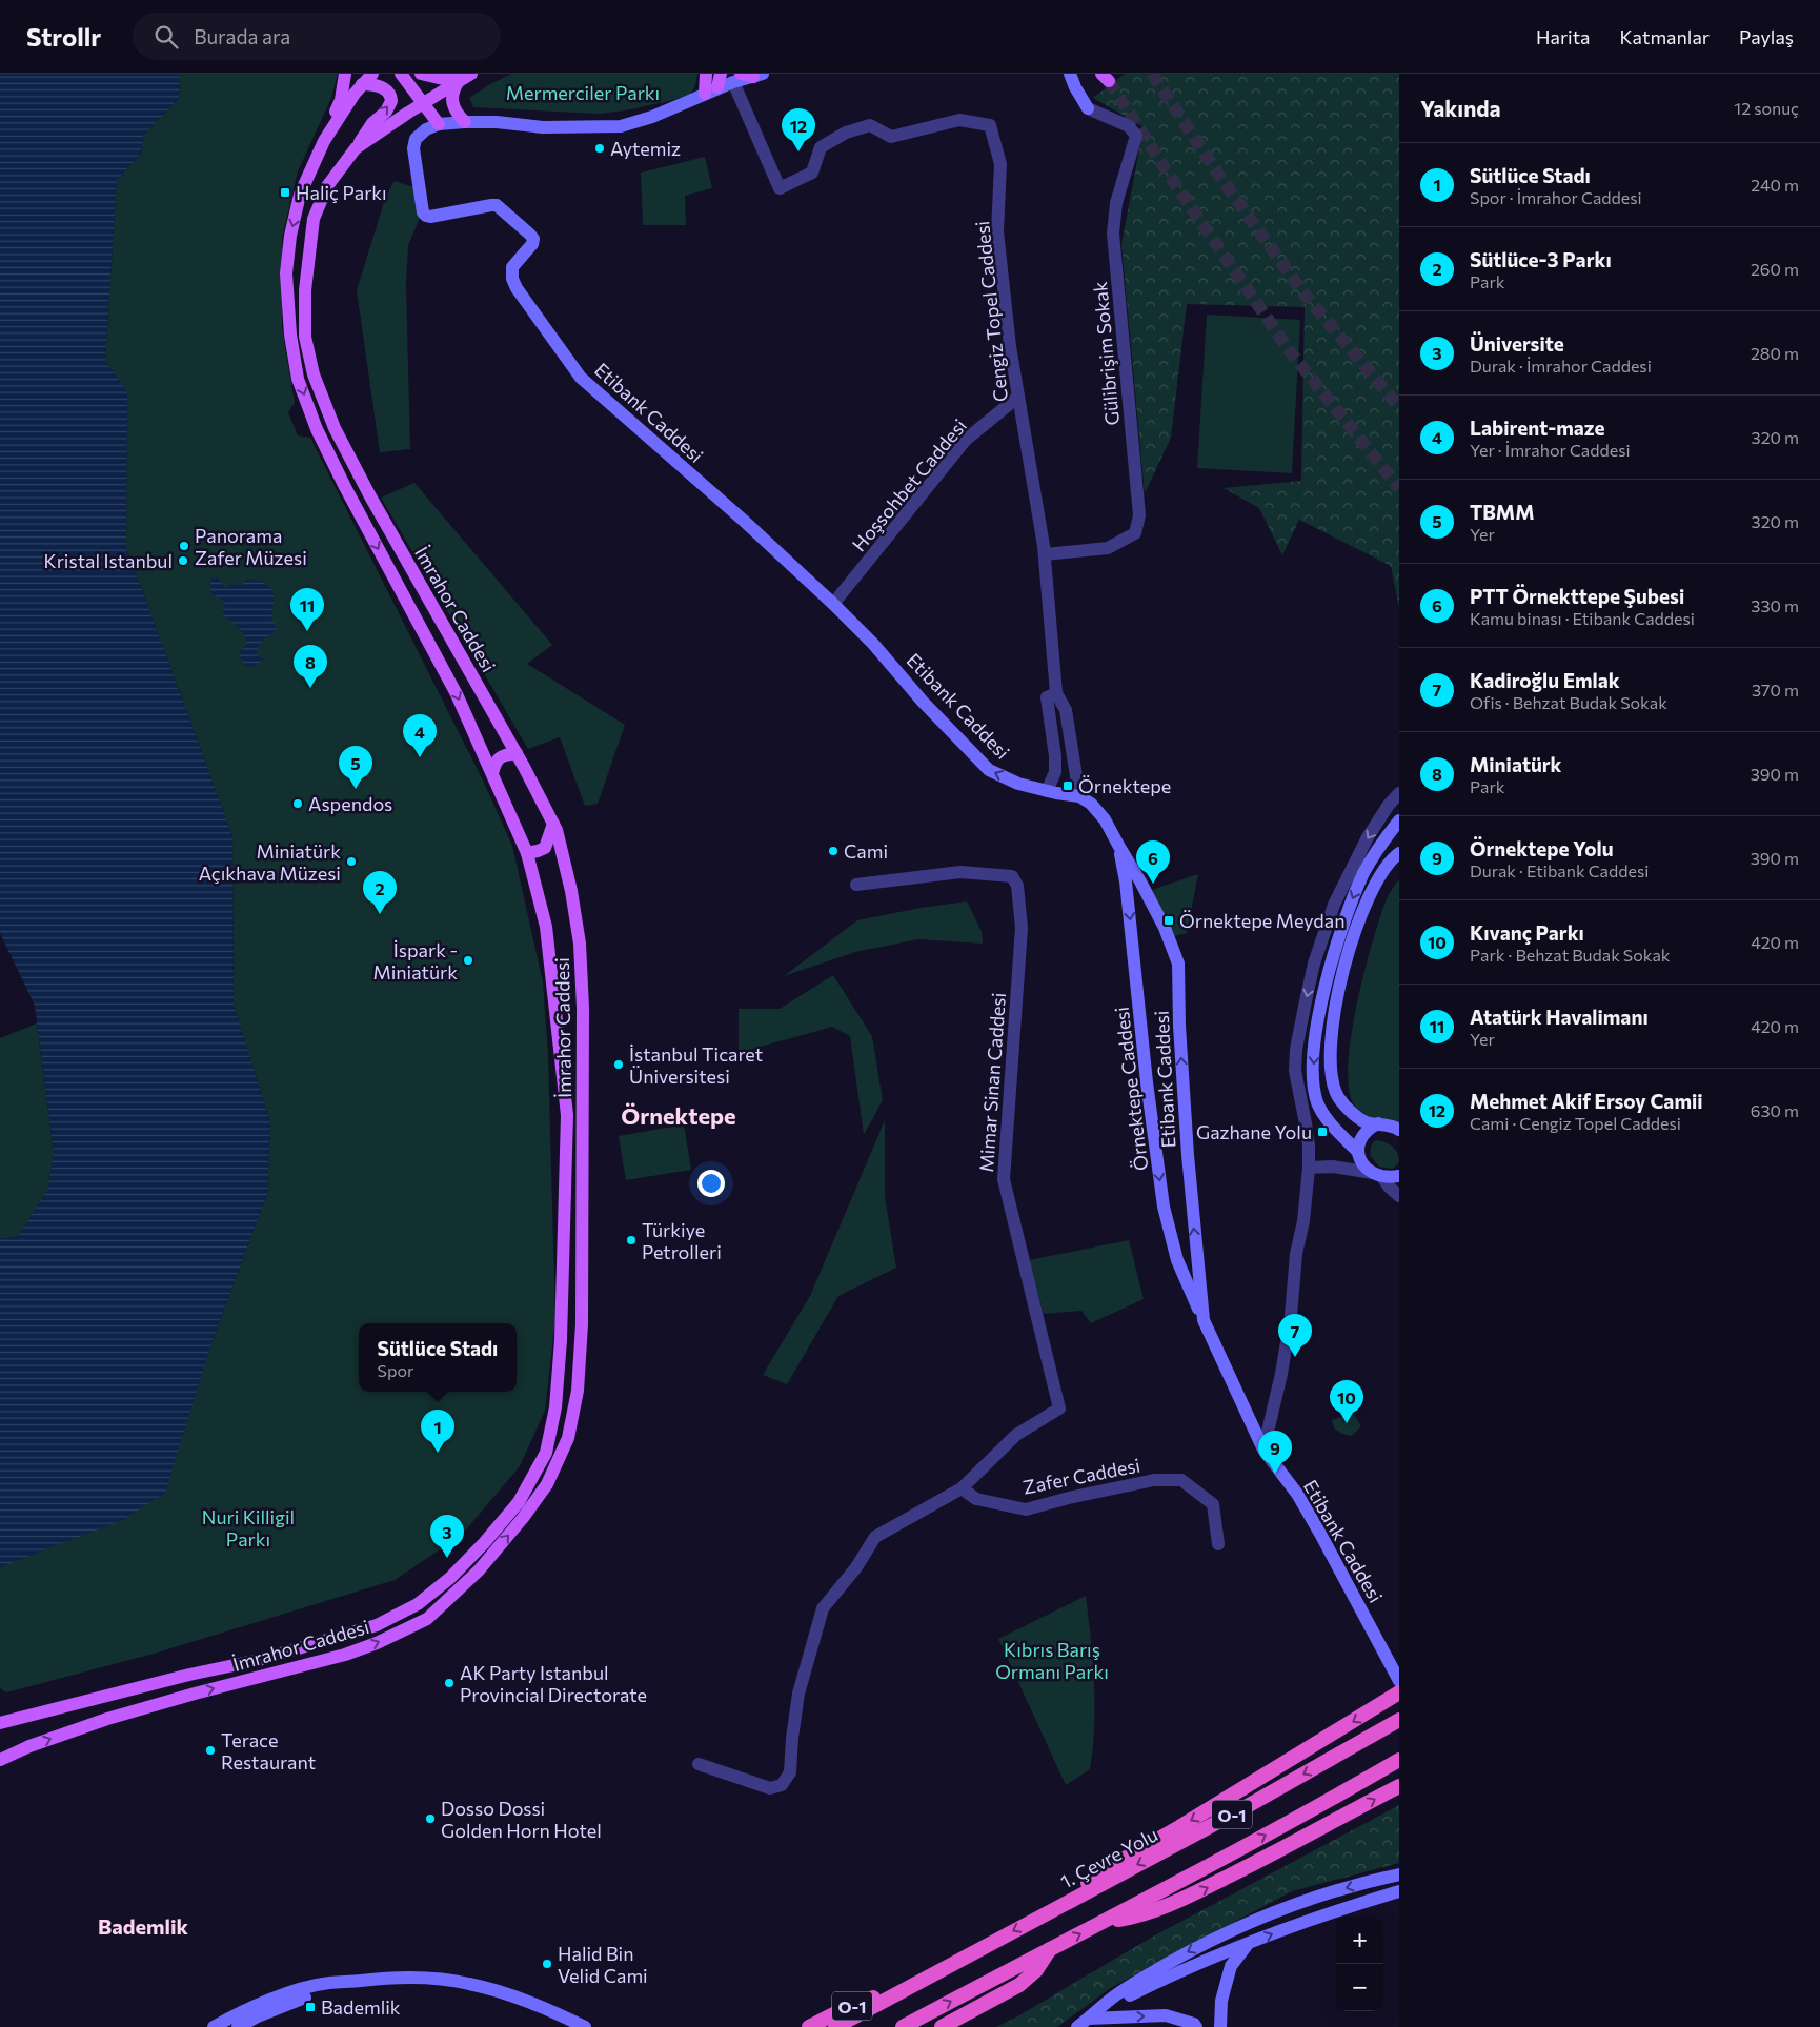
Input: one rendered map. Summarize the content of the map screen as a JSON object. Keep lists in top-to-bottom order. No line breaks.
{"streets":{"highway":["O-1","1. Çevre Yolu"],"main road":["Etibank Caddesi","İmrahor Caddesi","Örnektepe Caddesi"],"street":["Cengiz Topel Caddesi","Gülibrişim Sokak","Hoşsohbet Caddesi","Mimar Sinan Caddesi","Zafer Caddesi"]},"crossings":[["Cengiz Topel Caddesi","Gülibrişim Sokak"],["Cengiz Topel Caddesi","Etibank Caddesi"],["Cengiz Topel Caddesi","Hoşsohbet Caddesi"],["Etibank Caddesi","Hoşsohbet Caddesi"],["Etibank Caddesi","Örnektepe Caddesi"],["Mimar Sinan Caddesi","Zafer Caddesi"],["O-1","1. Çevre Yolu"]],"one_way":["Örnektepe Caddesi"],"districts":["Örnektepe","Bademlik"],"parks":["Mermerciler Parkı","Nuri Killigil Parkı","Kıbrıs Barış Ormanı Parkı"],"places":{"other":["Aytemiz","Panorama Zafer Müzesi","Kristal Istanbul","Aspendos","Cami","Miniatürk Açıkhava Müzesi","İspark - Miniatürk","İstanbul Ticaret Üniversitesi","Türkiye Petrolleri","AK Party Istanbul Provincial Directorate","Terace Restaurant","Dosso Dossi Golden Horn Hotel","Halid Bin Velid Cami"],"transit":["Haliç Parkı","Örnektepe","Örnektepe Meydan","Gazhane Yolu","Bademlik"]},"page":{"header":"Strollr","search":"Burada ara","nav":["Harita","Katmanlar","Paylaş"],"heading":["Yakında","12 sonuç"],"pins":["12","11","8","4","5","6","2","7","10","1","9","3"],"list":[{"mark":"1","name":"Sütlüce Stadı","note":"Spor · İmrahor Caddesi","value":"240 m"},{"mark":"2","name":"Sütlüce-3 Parkı","note":"Park","value":"260 m"},{"mark":"3","name":"Üniversite","note":"Durak · İmrahor Caddesi","value":"280 m"},{"mark":"4","name":"Labirent-maze","note":"Yer · İmrahor Caddesi","value":"320 m"},{"mark":"5","name":"TBMM","note":"Yer","value":"320 m"},{"mark":"6","name":"PTT Örnekttepe Şubesi","note":"Kamu binası · Etibank Caddesi","value":"330 m"},{"mark":"7","name":"Kadiroğlu Emlak","note":"Ofis · Behzat Budak Sokak","value":"370 m"},{"mark":"8","name":"Miniatürk","note":"Park","value":"390 m"},{"mark":"9","name":"Örnektepe Yolu","note":"Durak · Etibank Caddesi","value":"390 m"},{"mark":"10","name":"Kıvanç Parkı","note":"Park · Behzat Budak Sokak","value":"420 m"},{"mark":"11","name":"Atatürk Havalimanı","note":"Yer","value":"420 m"},{"mark":"12","name":"Mehmet Akif Ersoy Camii","note":"Cami · Cengiz Topel Caddesi","value":"630 m"}],"popup":["Sütlüce Stadı","Spor"],"map_buttons":["+","−"]}}
